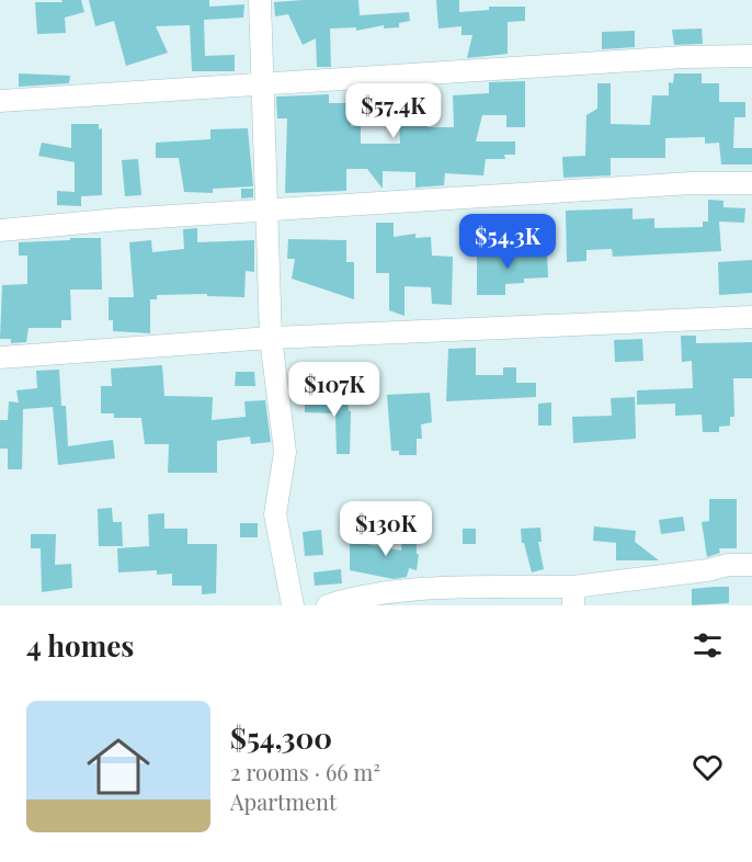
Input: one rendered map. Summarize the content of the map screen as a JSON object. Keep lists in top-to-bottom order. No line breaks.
{"page":{"price":["$57.4K","$54.3K","$107K","$130K"],"heading":"4 homes","list":[{"name":"$54,300","note":"2 rooms · 66 m² · Apartment"}]}}
